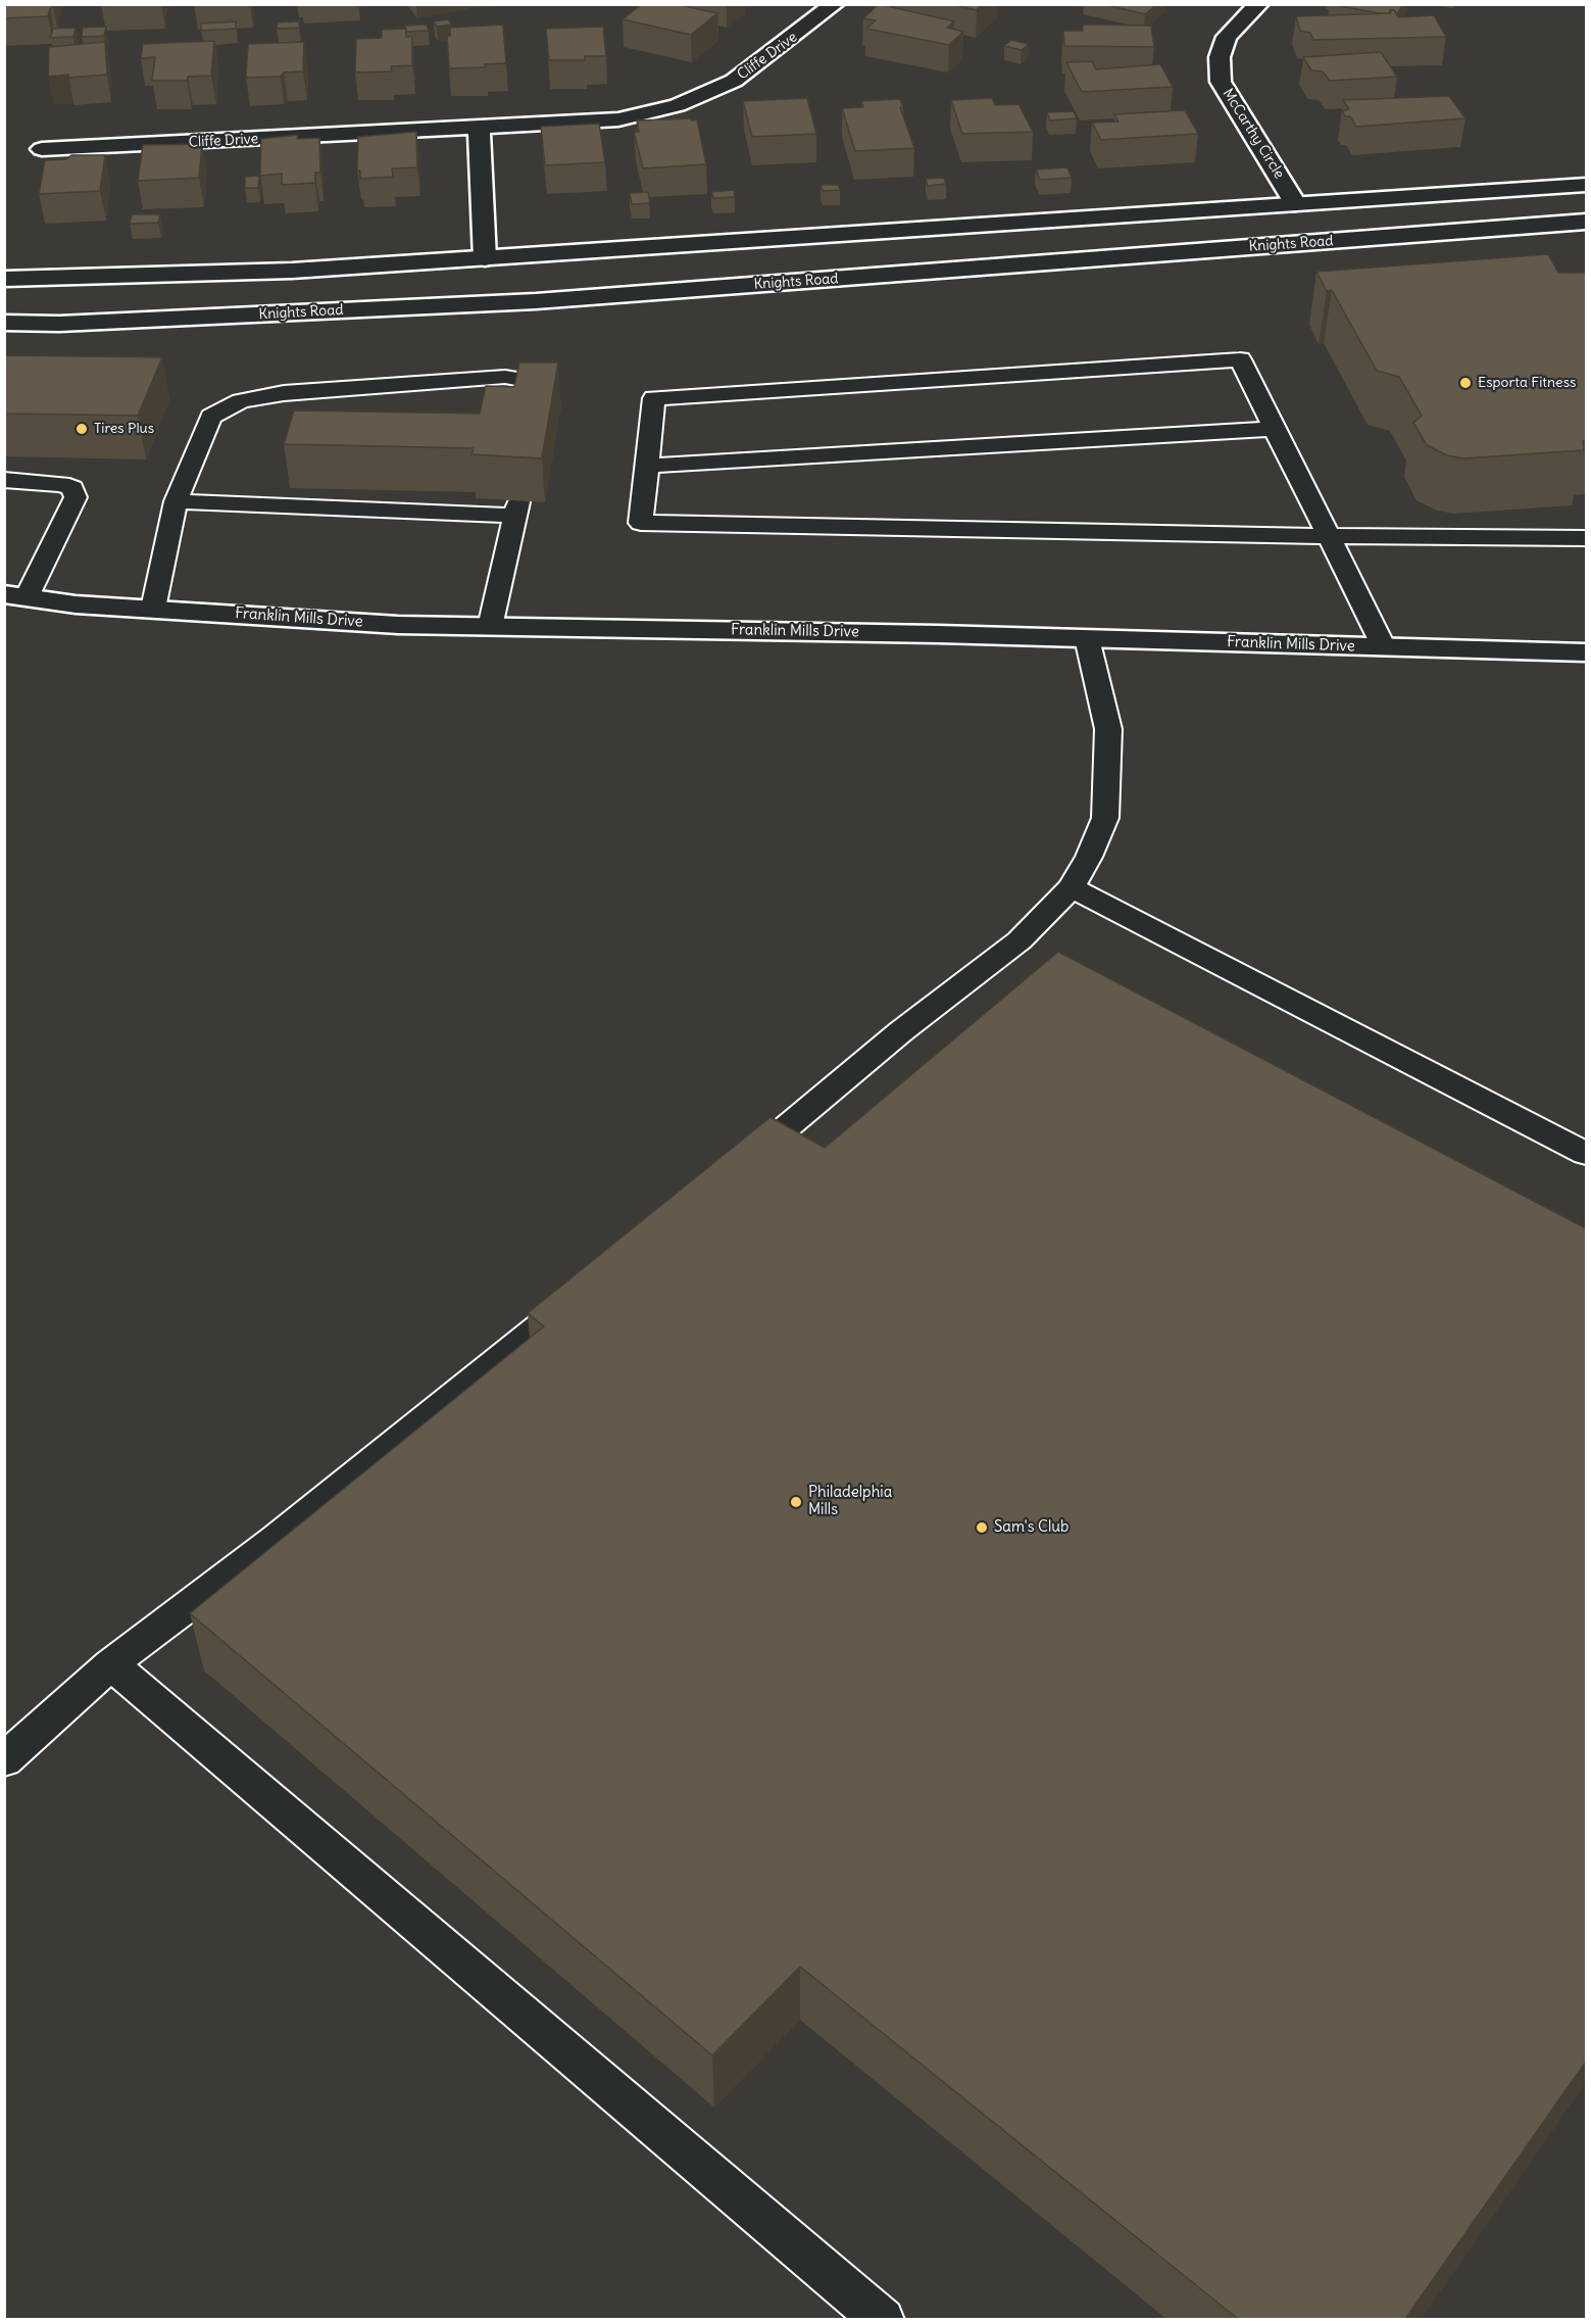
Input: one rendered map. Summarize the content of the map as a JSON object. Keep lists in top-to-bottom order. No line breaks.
{"streets":{"main road":["Cliffe Drive","McCarthy Circle","Knights Road","Franklin Mills Drive"]},"places":["Esporta Fitness","Tires Plus","Philadelphia Mills","Sam's Club"]}
